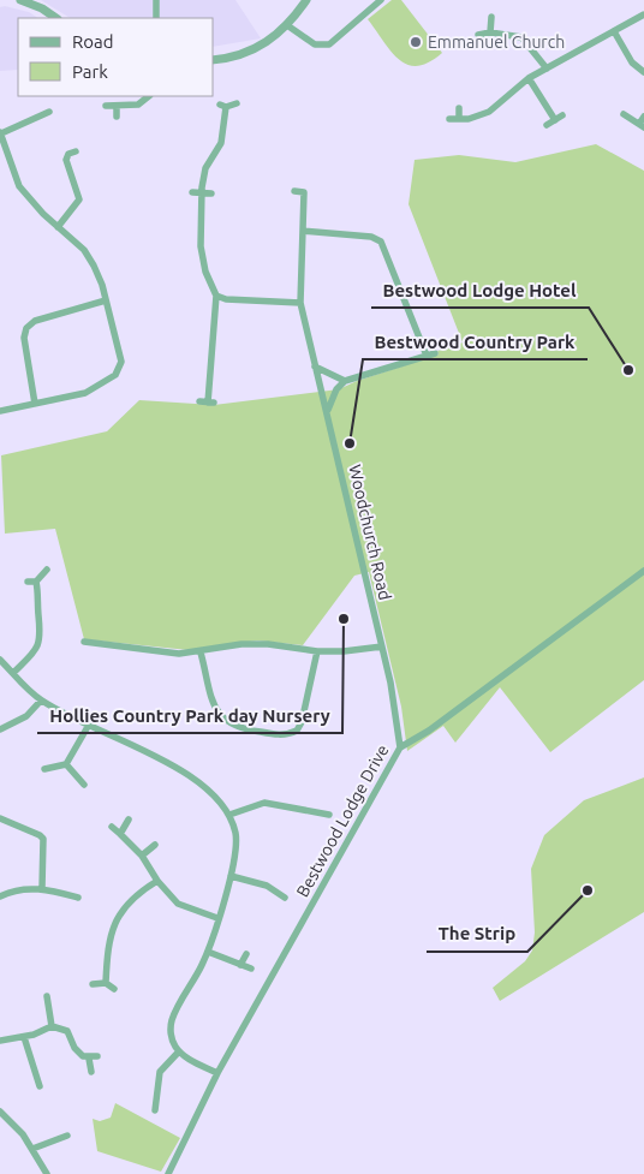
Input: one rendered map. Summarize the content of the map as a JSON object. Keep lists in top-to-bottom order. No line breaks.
{"streets":{"street":["Woodchurch Road","Bestwood Lodge Drive"]},"crossings":[["Woodchurch Road","Bestwood Lodge Drive"]],"places":["Emmanuel Church","Bestwood Lodge Hotel","Bestwood Country Park","Hollies Country Park day Nursery","The Strip"],"legend":["Road","Park"]}
